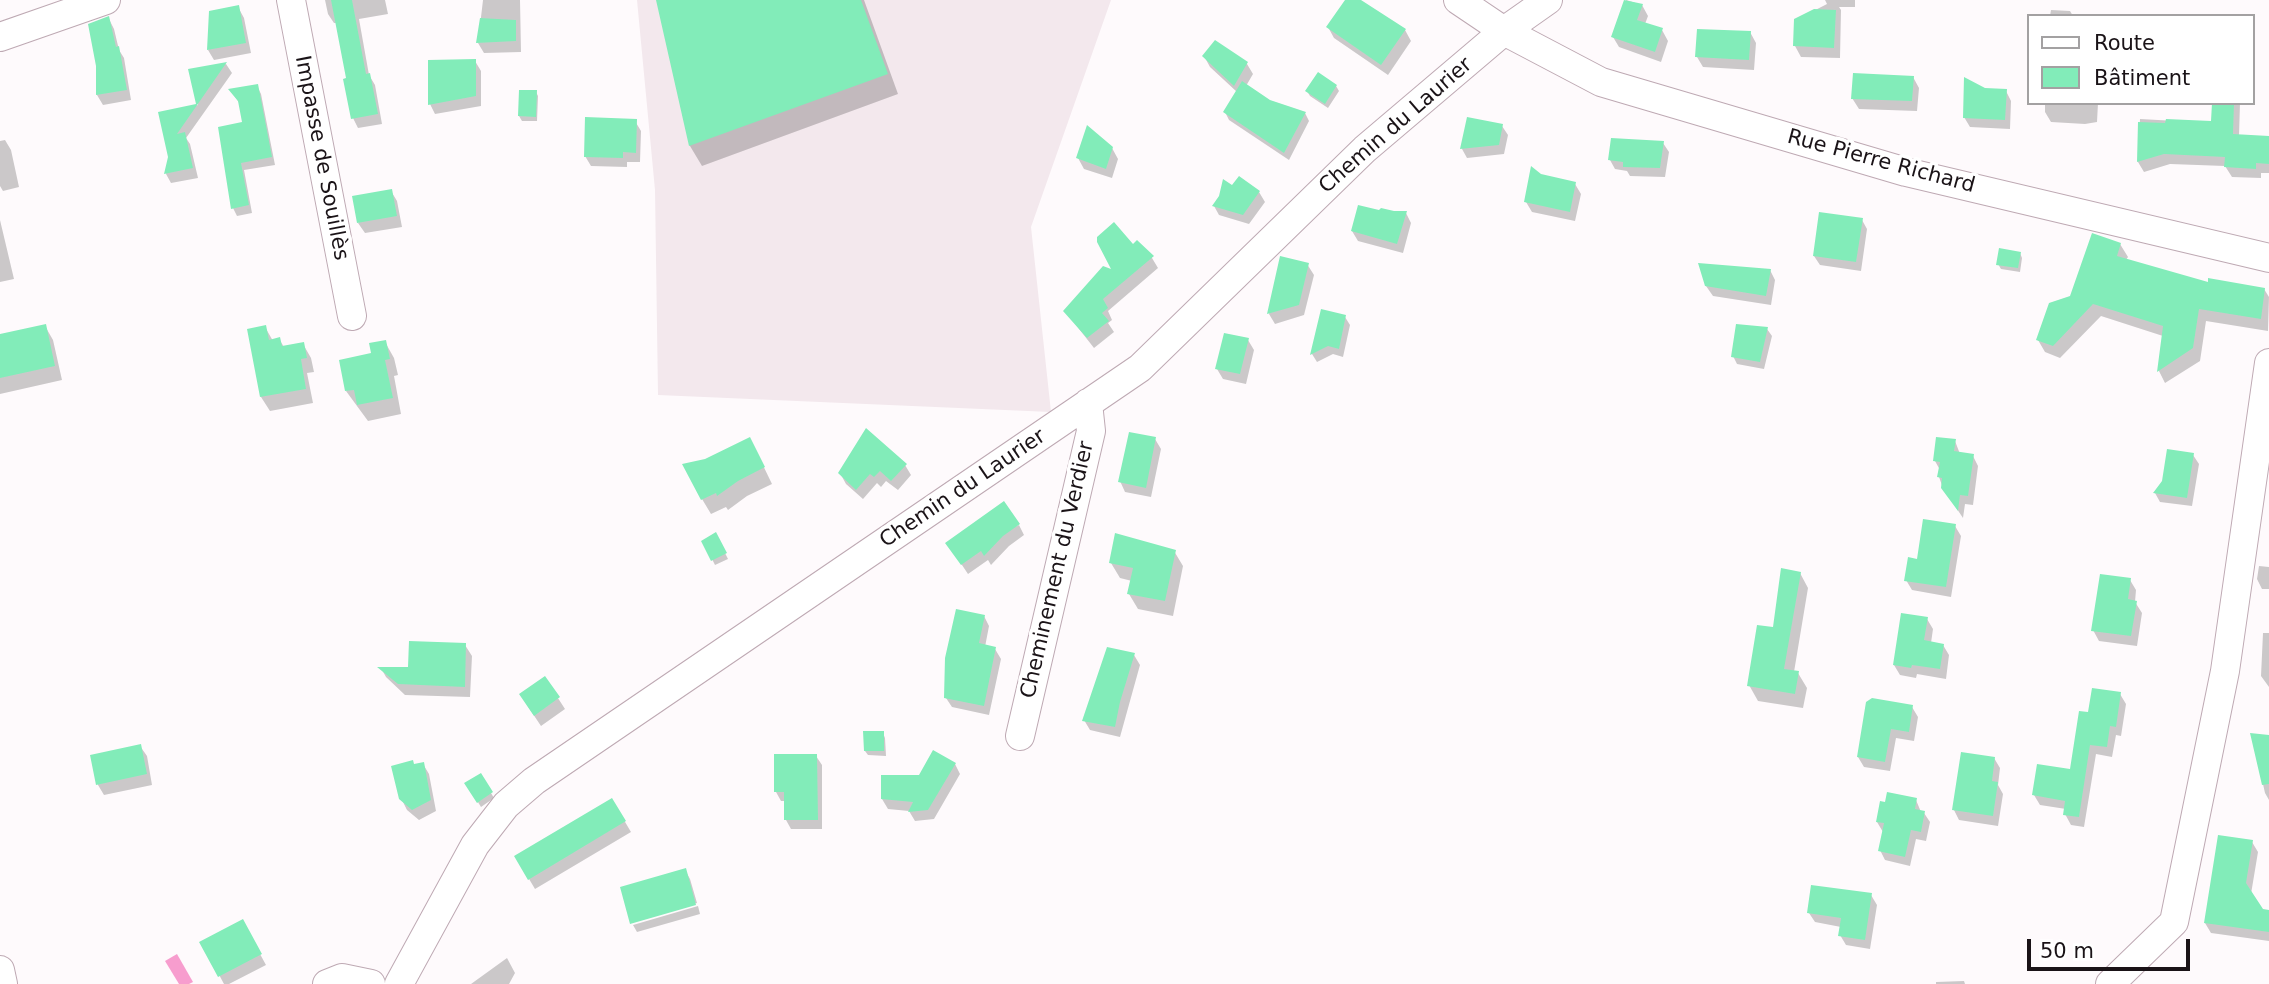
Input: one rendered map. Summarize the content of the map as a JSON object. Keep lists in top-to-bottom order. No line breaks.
{"streets":{"street":["Chemin du Laurier","Impasse de Souillès","Rue Pierre Richard","Cheminement du Verdier"]},"crossings":[["Chemin du Laurier","Rue Pierre Richard"],["Chemin du Laurier","Cheminement du Verdier"]],"legend":["Route","Bâtiment"],"scale_bar":"50 m"}
